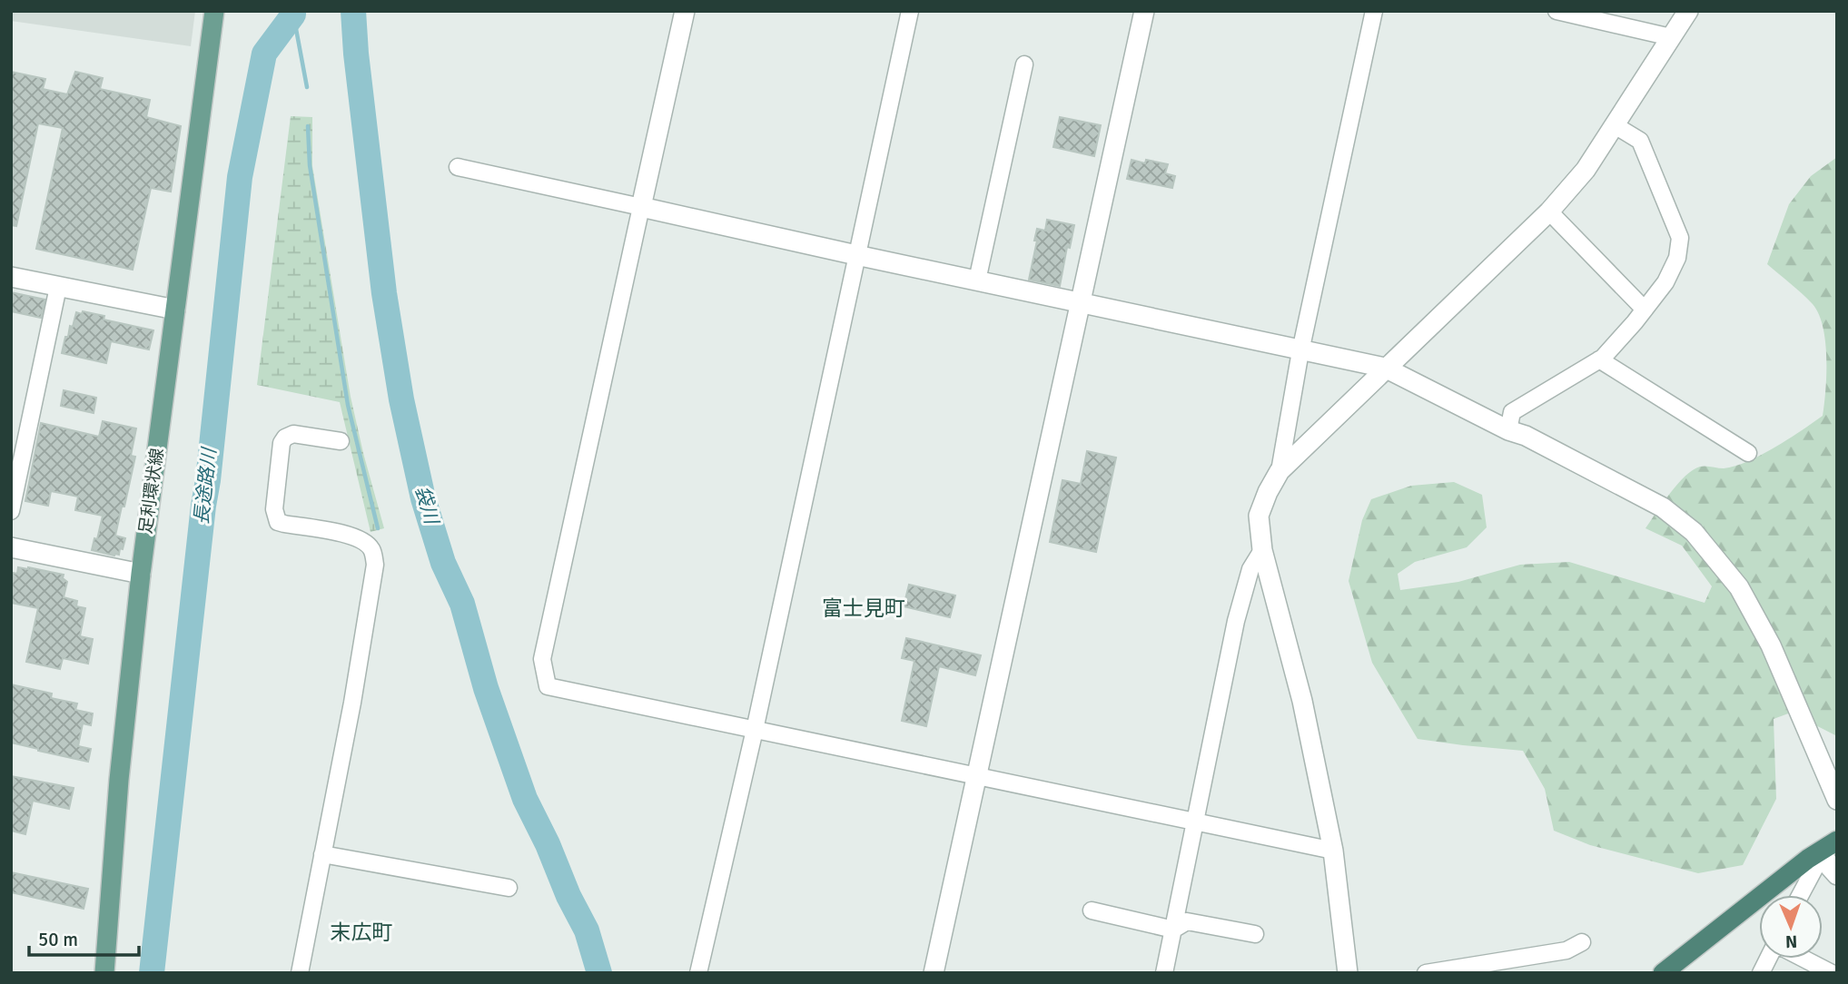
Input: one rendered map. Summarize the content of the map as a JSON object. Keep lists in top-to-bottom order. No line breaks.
{"streets":{"main road":["足利環状線"]},"districts":["富士見町","末広町"],"water":["長途路川","袋川"],"scale_bar":"50 m","north":"bottom"}
